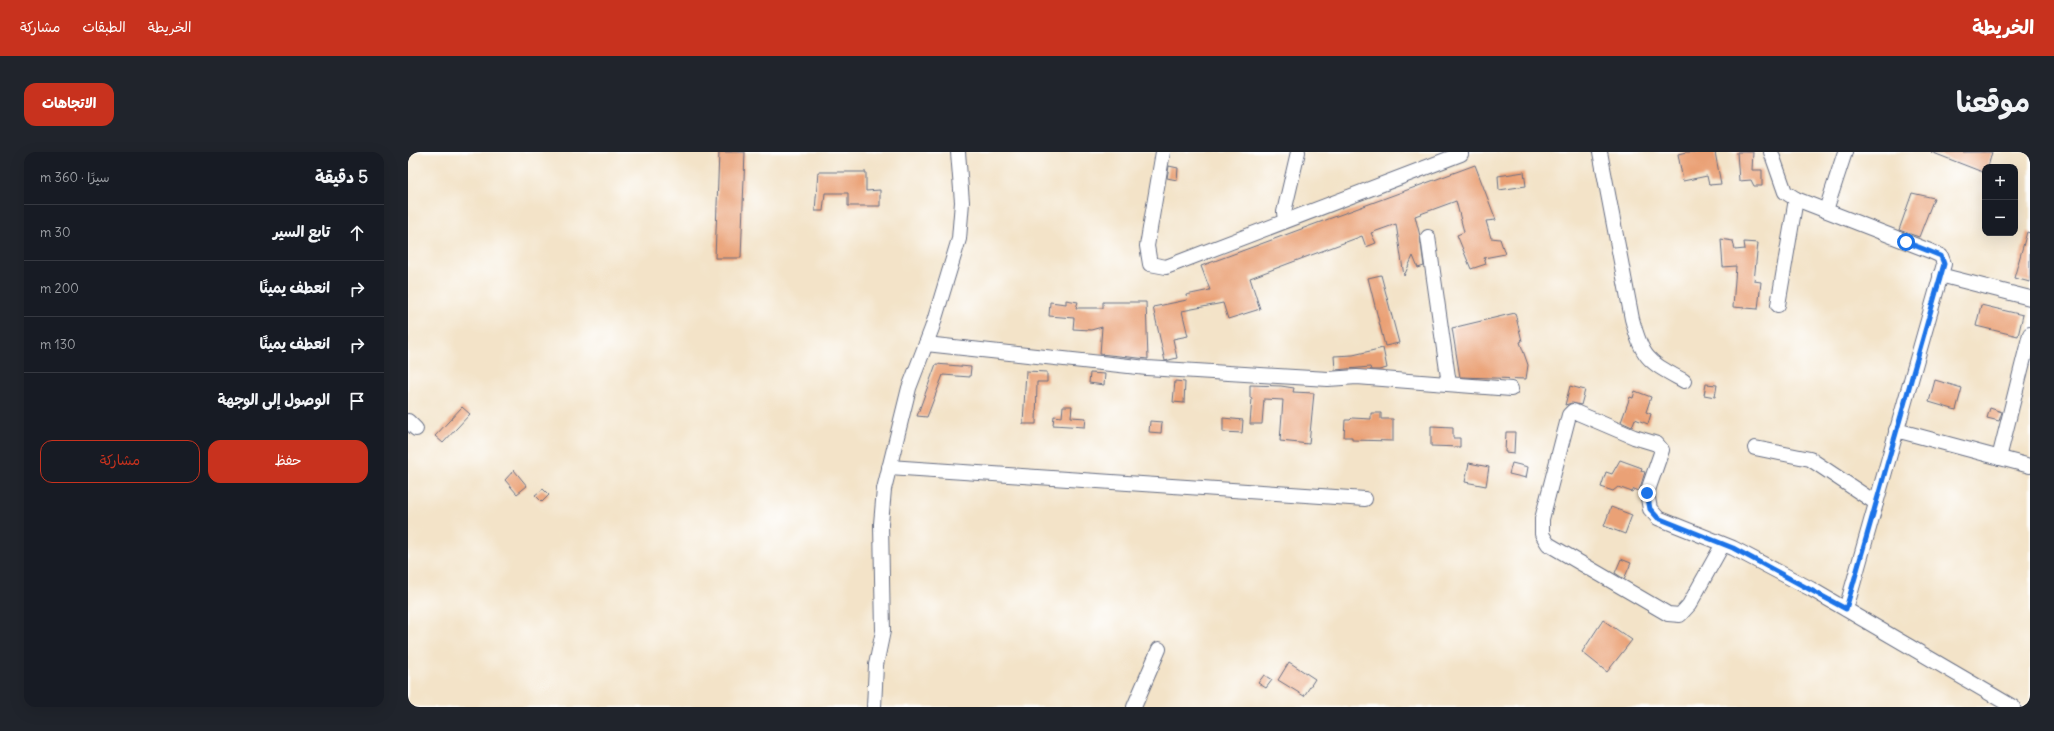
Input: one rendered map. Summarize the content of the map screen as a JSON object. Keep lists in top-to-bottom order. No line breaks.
{"page":{"header":"الخريطة","nav":["الخريطة","الطبقات","مشاركة"],"title":"موقعنا","buttons":["الاتجاهات",["حفظ","مشاركة"]],"heading":["5 دقيقة","سيرًا · 360 m"],"map_buttons":["+","−"],"list":[["تابع السير","30 m"],["انعطف يمينًا","200 m"],["انعطف يمينًا","130 m"],"الوصول إلى الوجهة"]}}
